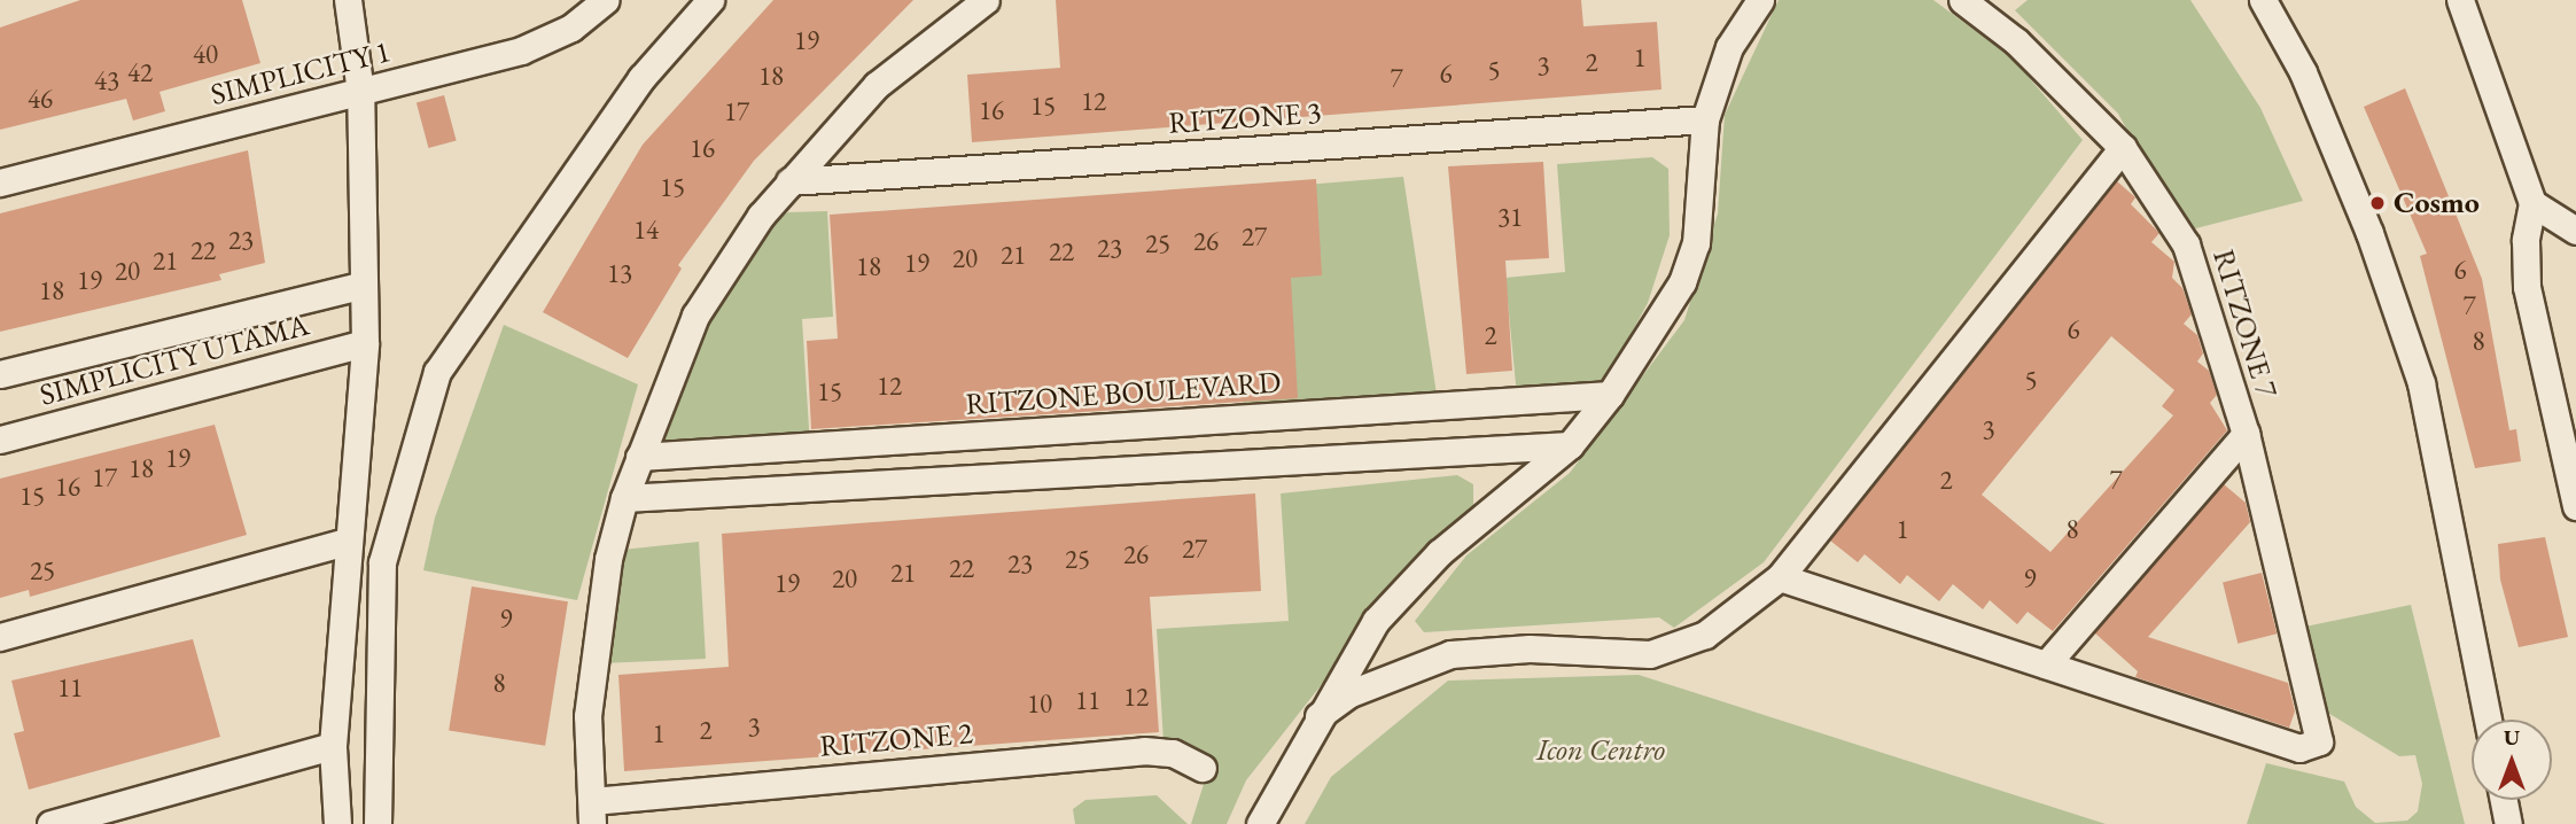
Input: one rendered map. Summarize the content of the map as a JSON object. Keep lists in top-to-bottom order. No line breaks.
{"streets":{"street":["SIMPLICITY 1","RITZONE 3","RITZONE 7","SIMPLICITY UTAMA","RITZONE BOULEVARD","RITZONE 2"]},"parks":["Icon Centro"],"places":["Cosmo"],"house_numbers":["19","40","1","2","3","5","42","6","18","7","43","46","12","15","16","17","16","15","31","14","27","23","26","25","23","22","22","21","20","21","19","18","6","20","13","19","18","7","6","2","8","5","12","15","3","19","18","17","2","7","16","15","1","8","27","26","25","23","22","25","21","20","9","19","9","8","11","12","11","10","3","2","1"],"north":"top"}
